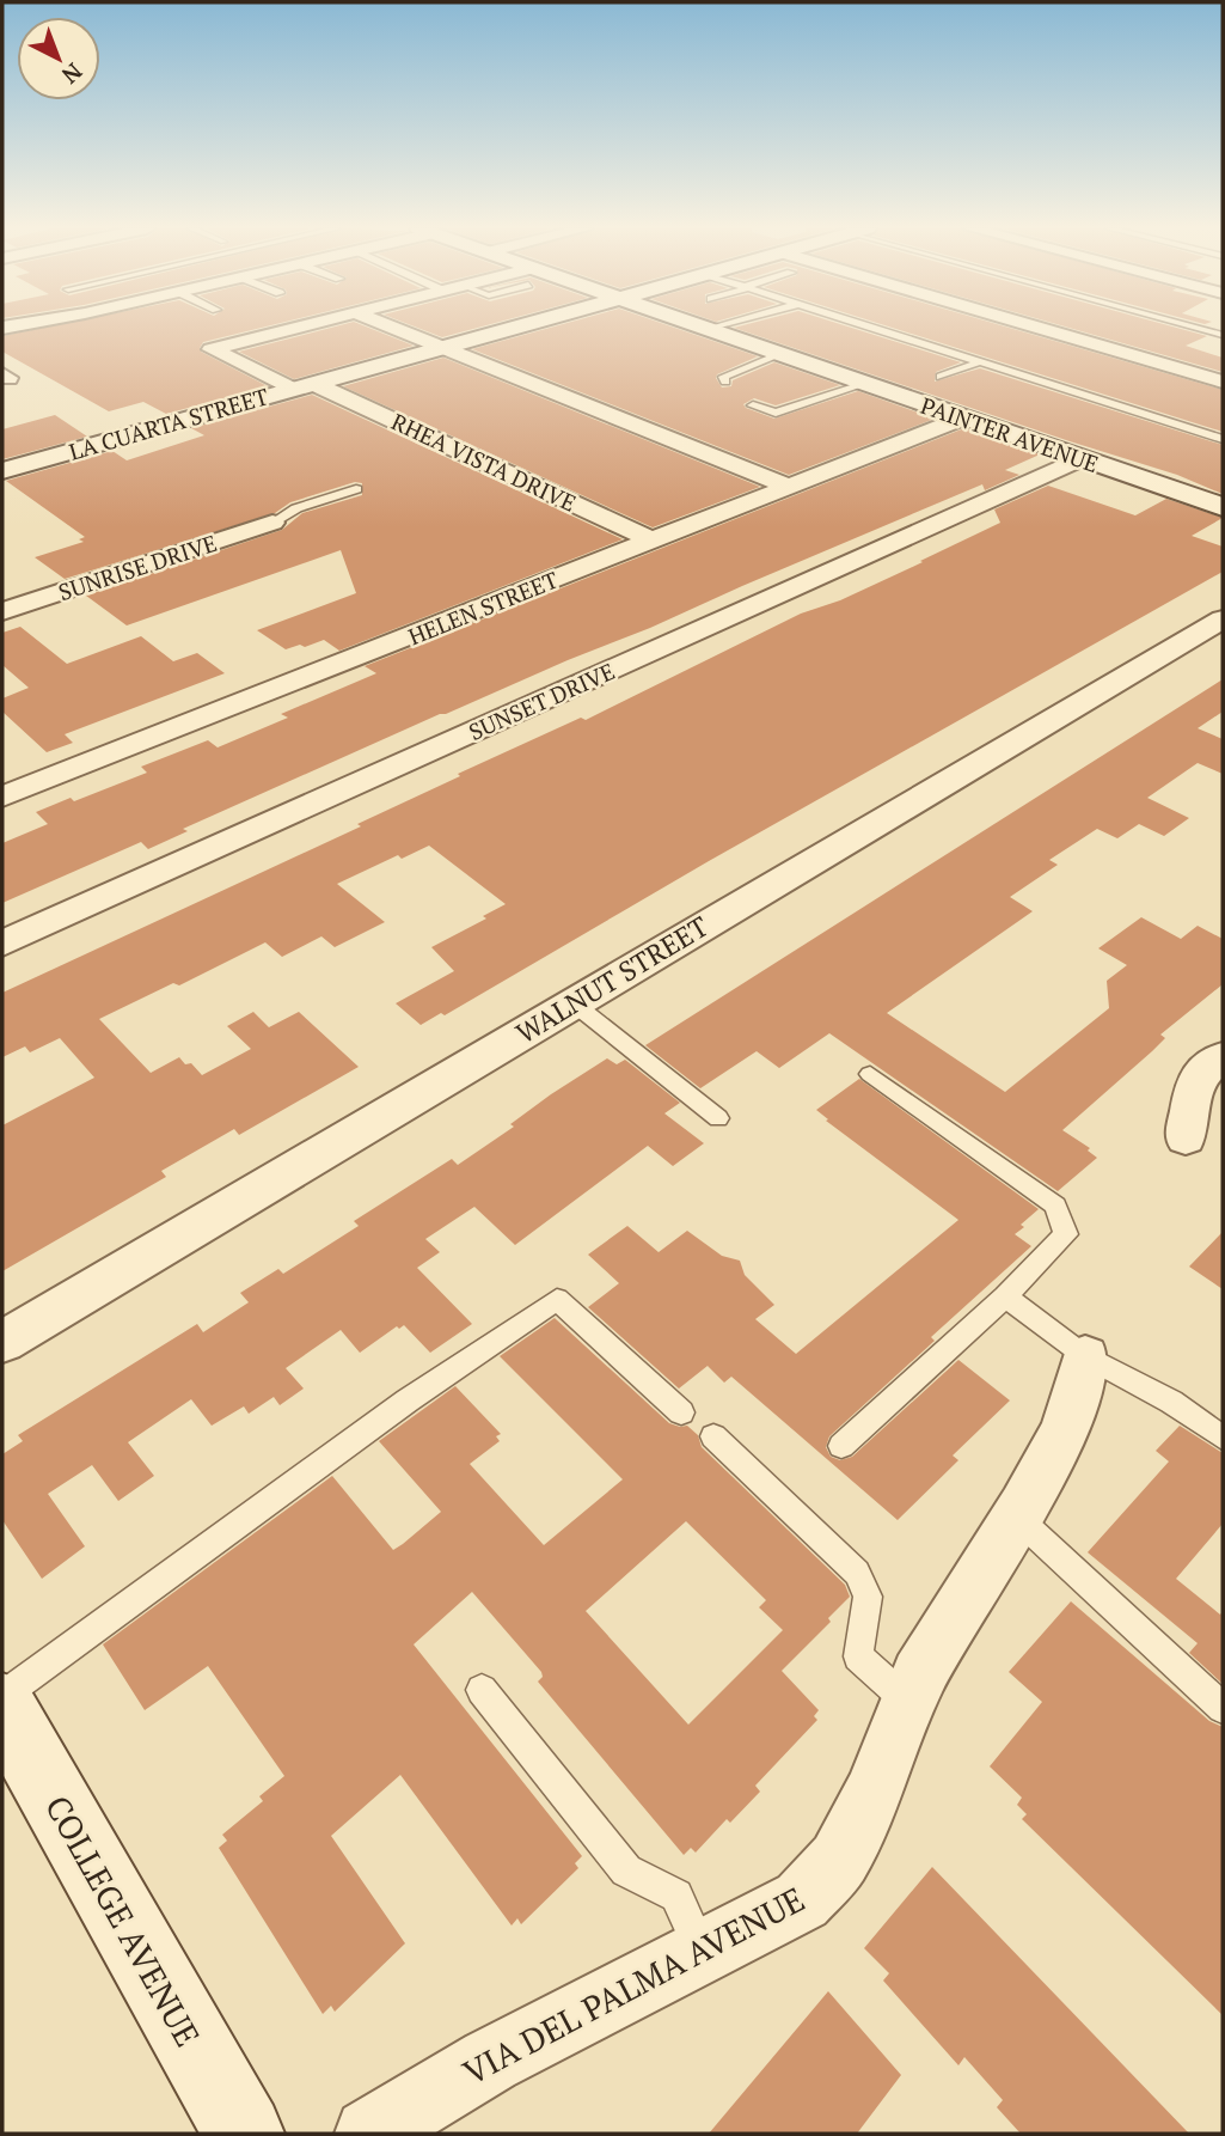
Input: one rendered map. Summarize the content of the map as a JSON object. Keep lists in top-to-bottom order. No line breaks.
{"streets":{"street":["LA CUARTA STREET","PAINTER AVENUE","RHEA VISTA DRIVE","SUNRISE DRIVE","HELEN STREET","SUNSET DRIVE","WALNUT STREET","COLLEGE AVENUE","VIA DEL PALMA AVENUE"]},"crossings":[["LA CUARTA STREET","RHEA VISTA DRIVE"],["PAINTER AVENUE","HELEN STREET"],["PAINTER AVENUE","SUNSET DRIVE"],["RHEA VISTA DRIVE","HELEN STREET"]],"north":"bottom right"}
